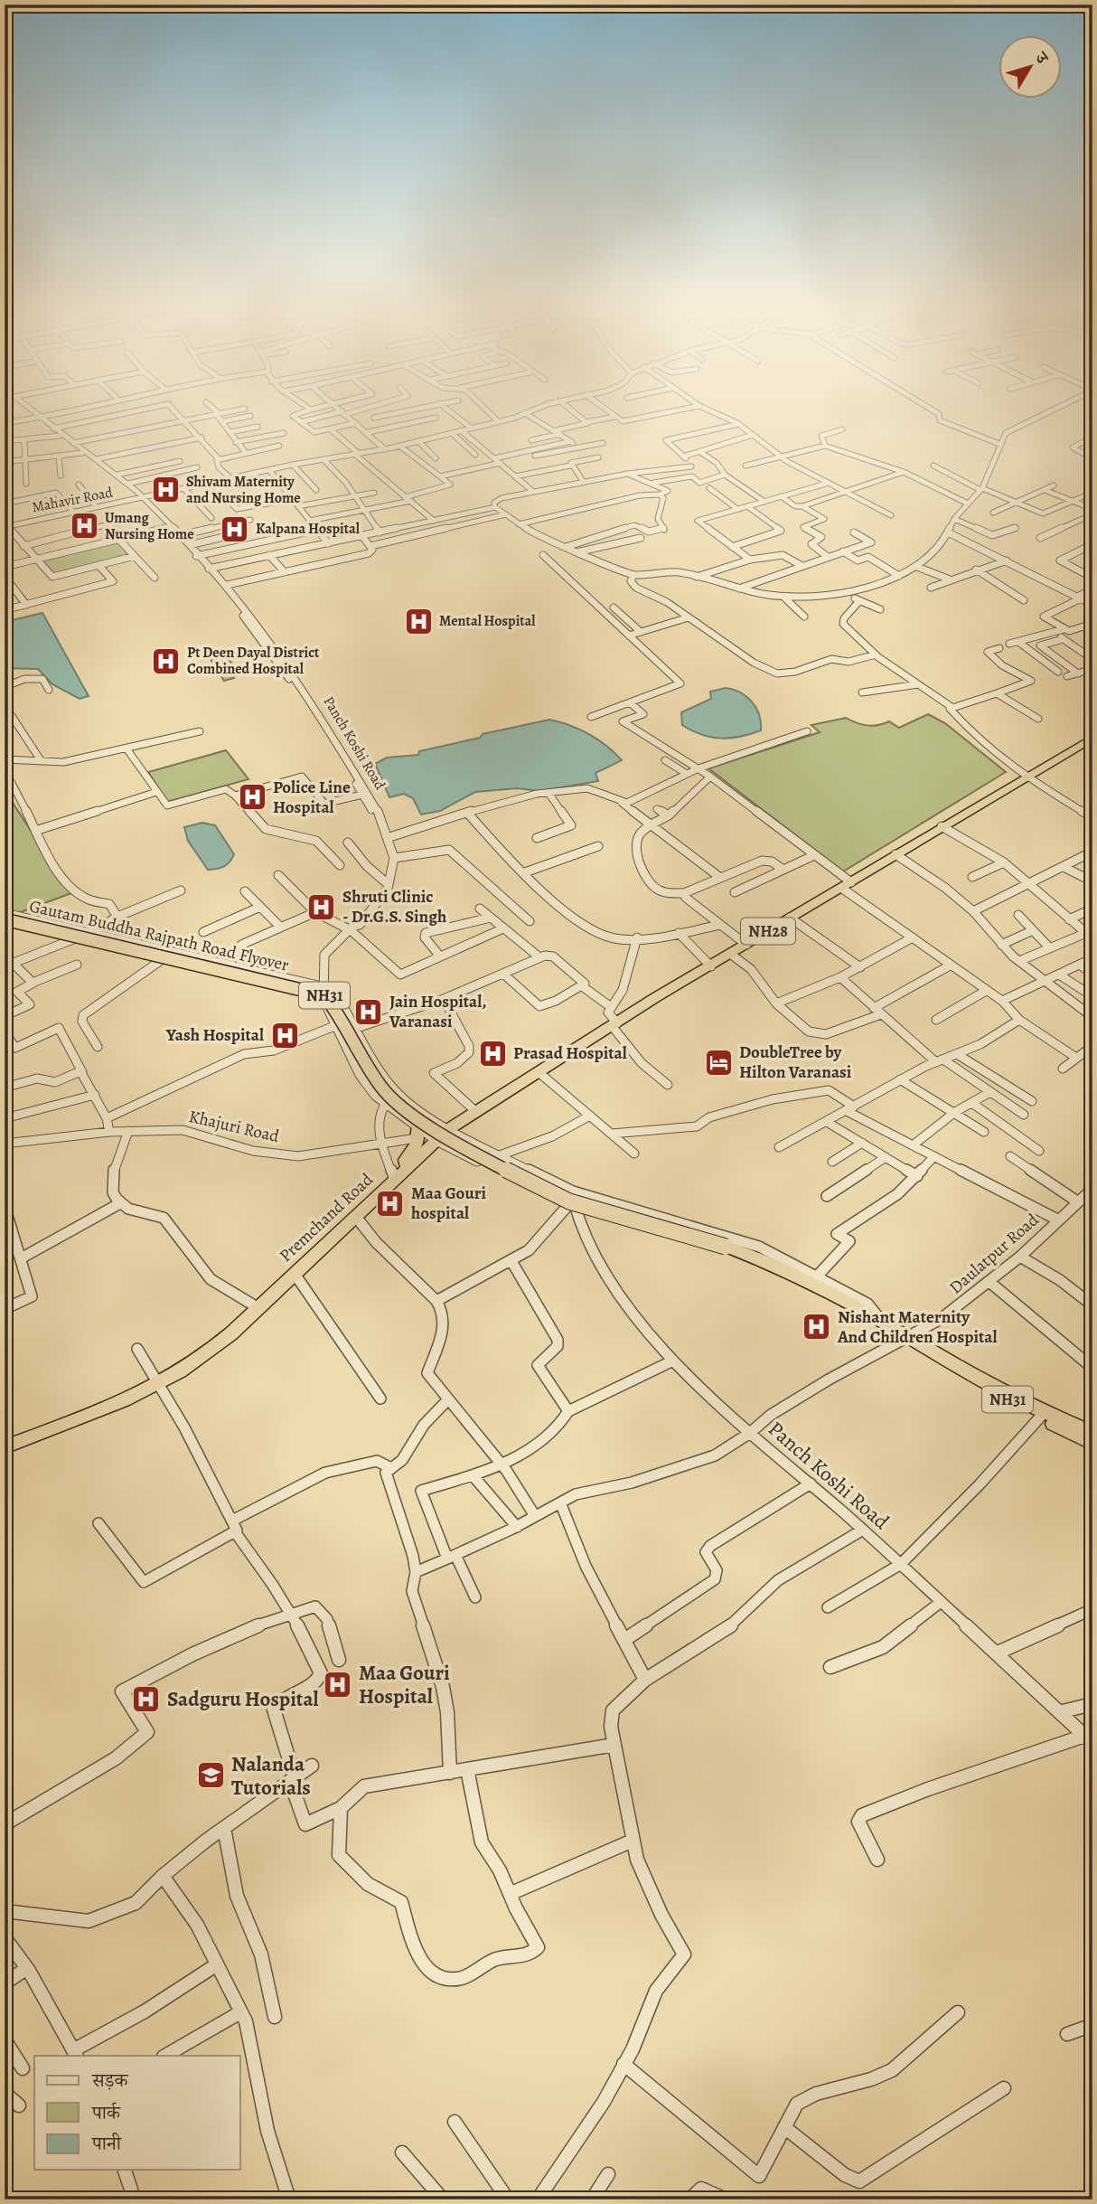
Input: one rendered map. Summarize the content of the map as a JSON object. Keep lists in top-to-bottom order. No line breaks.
{"streets":{"highway":["NH28","Gautam Buddha Rajpath Road Flyover","NH31","Premchand Road"],"street":["Mahavir Road","Panch Koshi Road","Khajuri Road","Daulatpur Road"]},"crossings":[["Panch Koshi Road","Daulatpur Road"],["NH28","Premchand Road"],["Gautam Buddha Rajpath Road Flyover","NH31"],["NH31","Daulatpur Road"]],"places":{"hospital":["Shivam Maternity and Nursing Home","Umang Nursing Home","Kalpana Hospital","Mental Hospital","Pt Deen Dayal District Combined Hospital","Police Line Hospital","Shruti Clinic - Dr.G.S. Singh","Jain Hospital, Varanasi","Yash Hospital","Prasad Hospital","Maa Gouri hospital","Nishant Maternity And Children Hospital","Maa Gouri Hospital","Sadguru Hospital"],"hotel":["DoubleTree by Hilton Varanasi"],"school or university":["Nalanda Tutorials"]},"legend":["सड़क","पार्क","पानी"],"north":"top right"}
